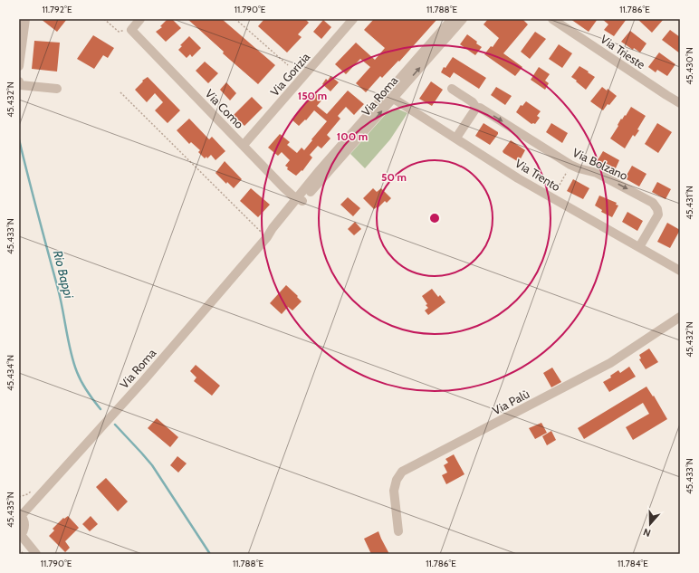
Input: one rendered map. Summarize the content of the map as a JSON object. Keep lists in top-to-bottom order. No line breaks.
{"streets":{"street":["Via Trieste","Via Gorizia","Via Roma","Via Como","Via Bolzano","Via Trento","Via Palù"]},"crossings":[["Via Gorizia","Via Como"],["Via Roma","Via Como"],["Via Roma","Via Trento"],["Via Bolzano","Via Trento"]],"one_way":["Via Bolzano"],"water":["Rio Bappi"],"north":"bottom","coordinates":["11.792°E","11.790°E","11.788°E","11.786°E","45.430°N","45.432°N","45.431°N","45.433°N","45.434°N","45.435°N","11.784°E"],"rings":["150 m","100 m","50 m"]}
